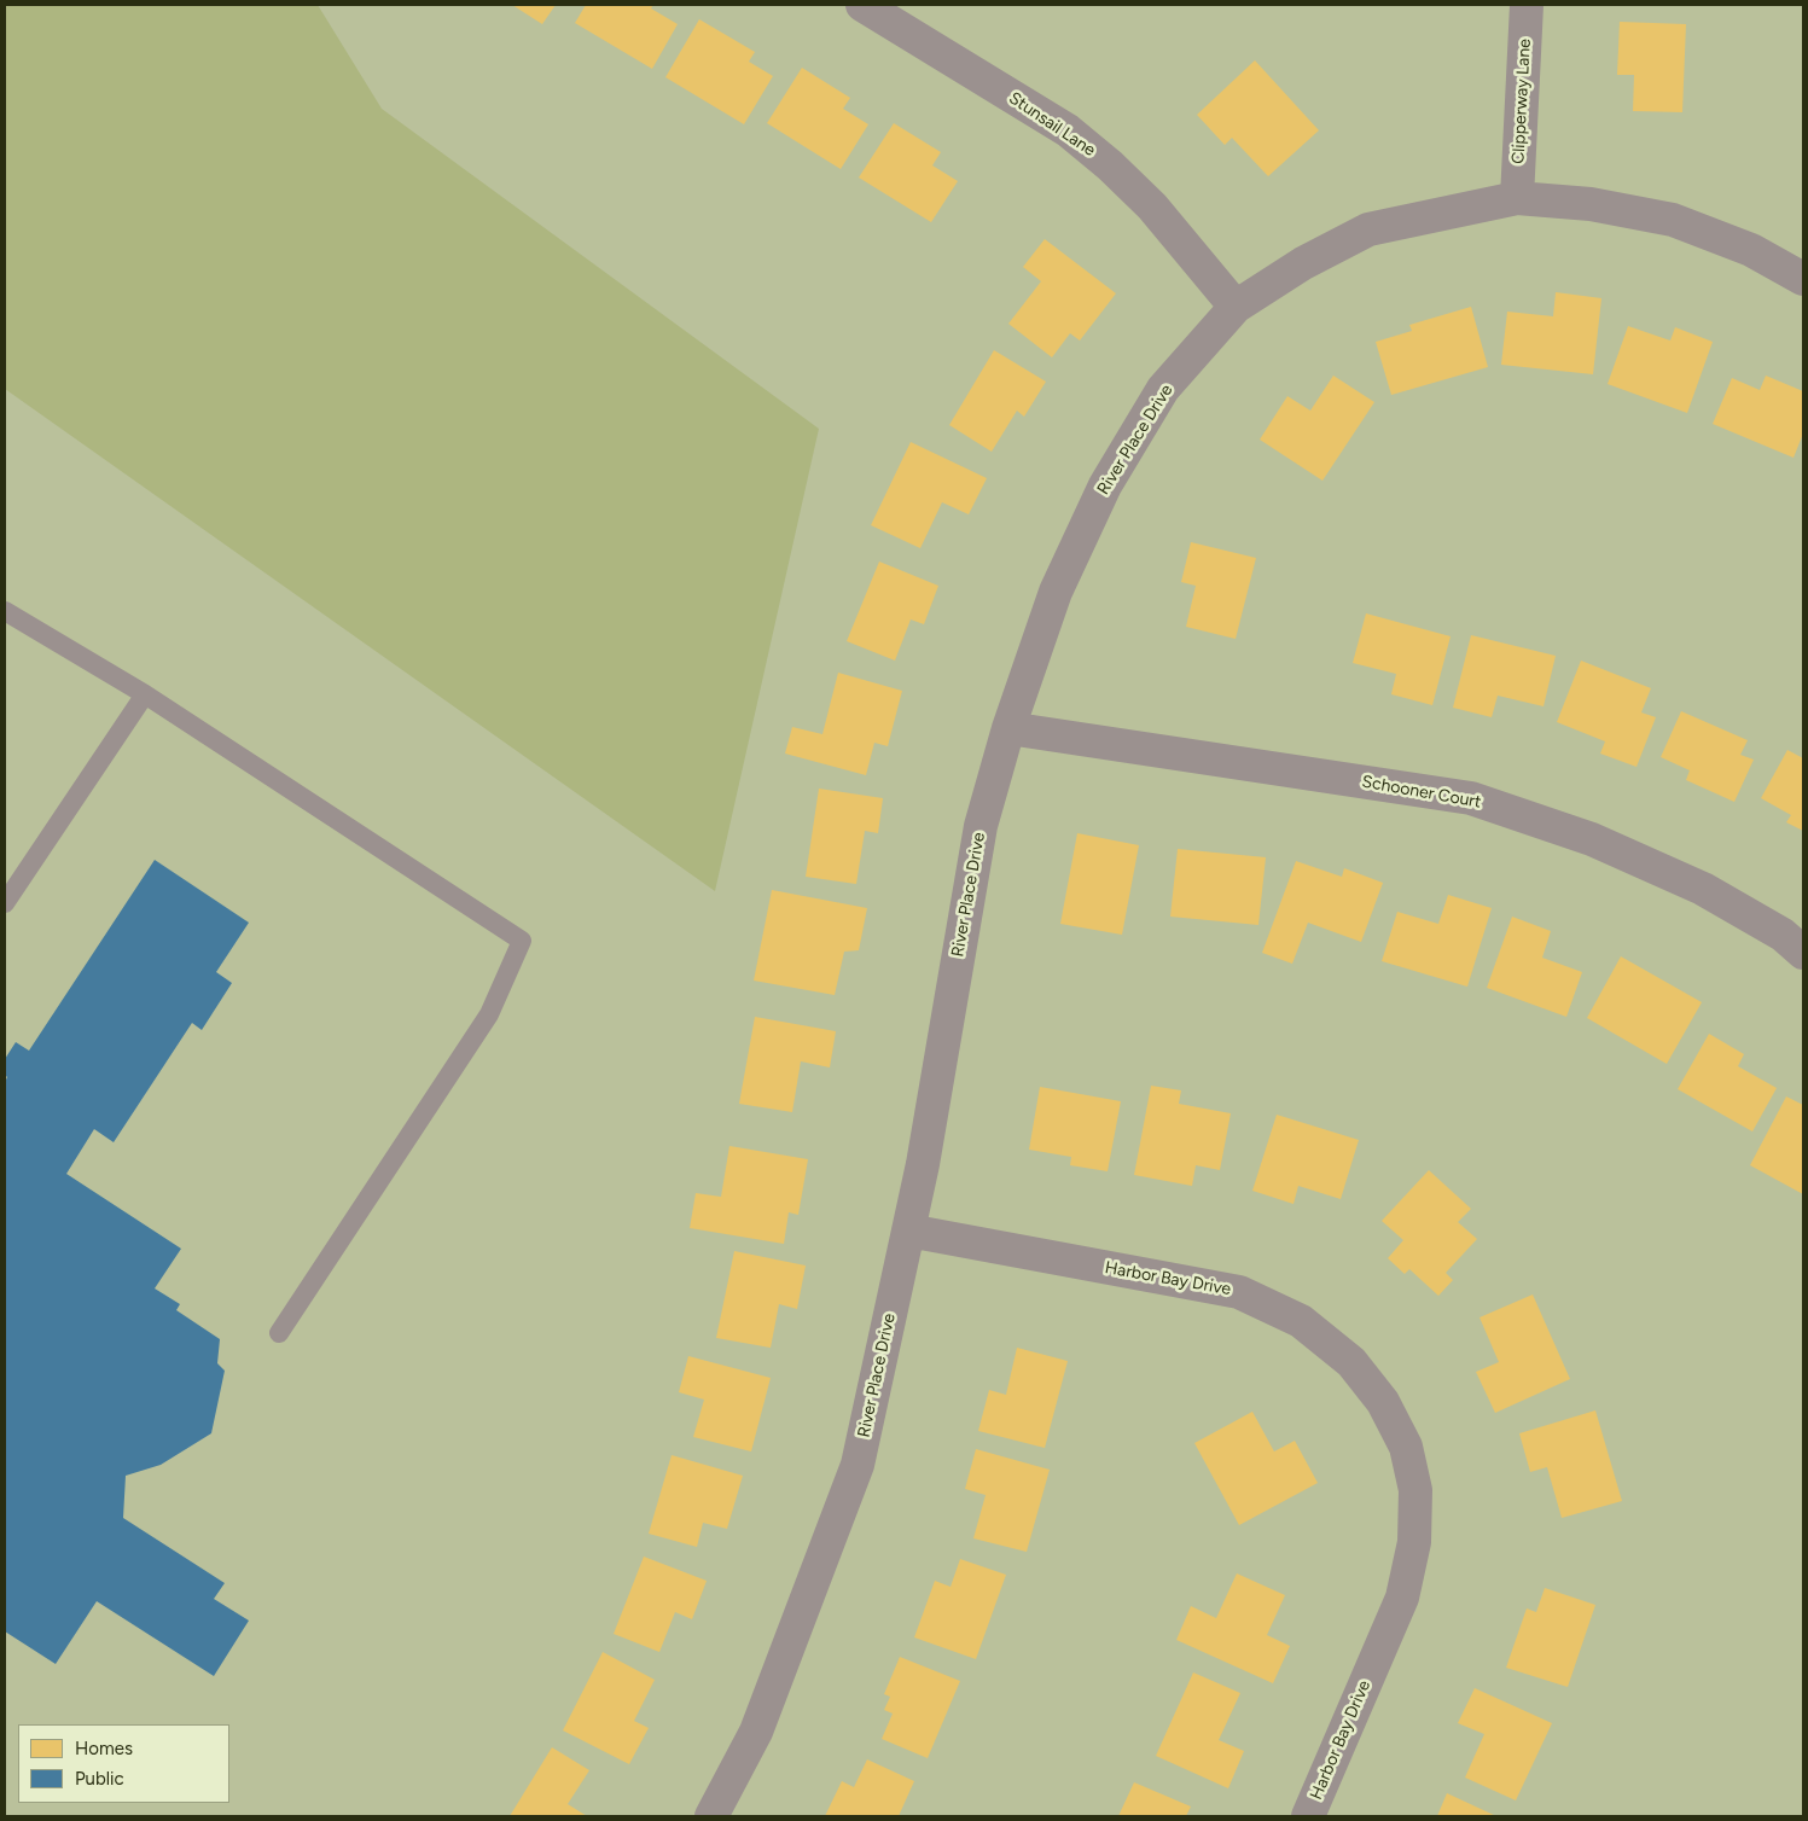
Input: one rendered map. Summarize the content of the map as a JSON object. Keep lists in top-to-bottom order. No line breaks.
{"streets":{"street":["Clipperway Lane","Stunsail Lane","River Place Drive","Schooner Court","Harbor Bay Drive"]},"crossings":[["Clipperway Lane","River Place Drive"],["Stunsail Lane","River Place Drive"],["River Place Drive","Schooner Court"],["River Place Drive","Harbor Bay Drive"]],"legend":["Homes","Public"]}
